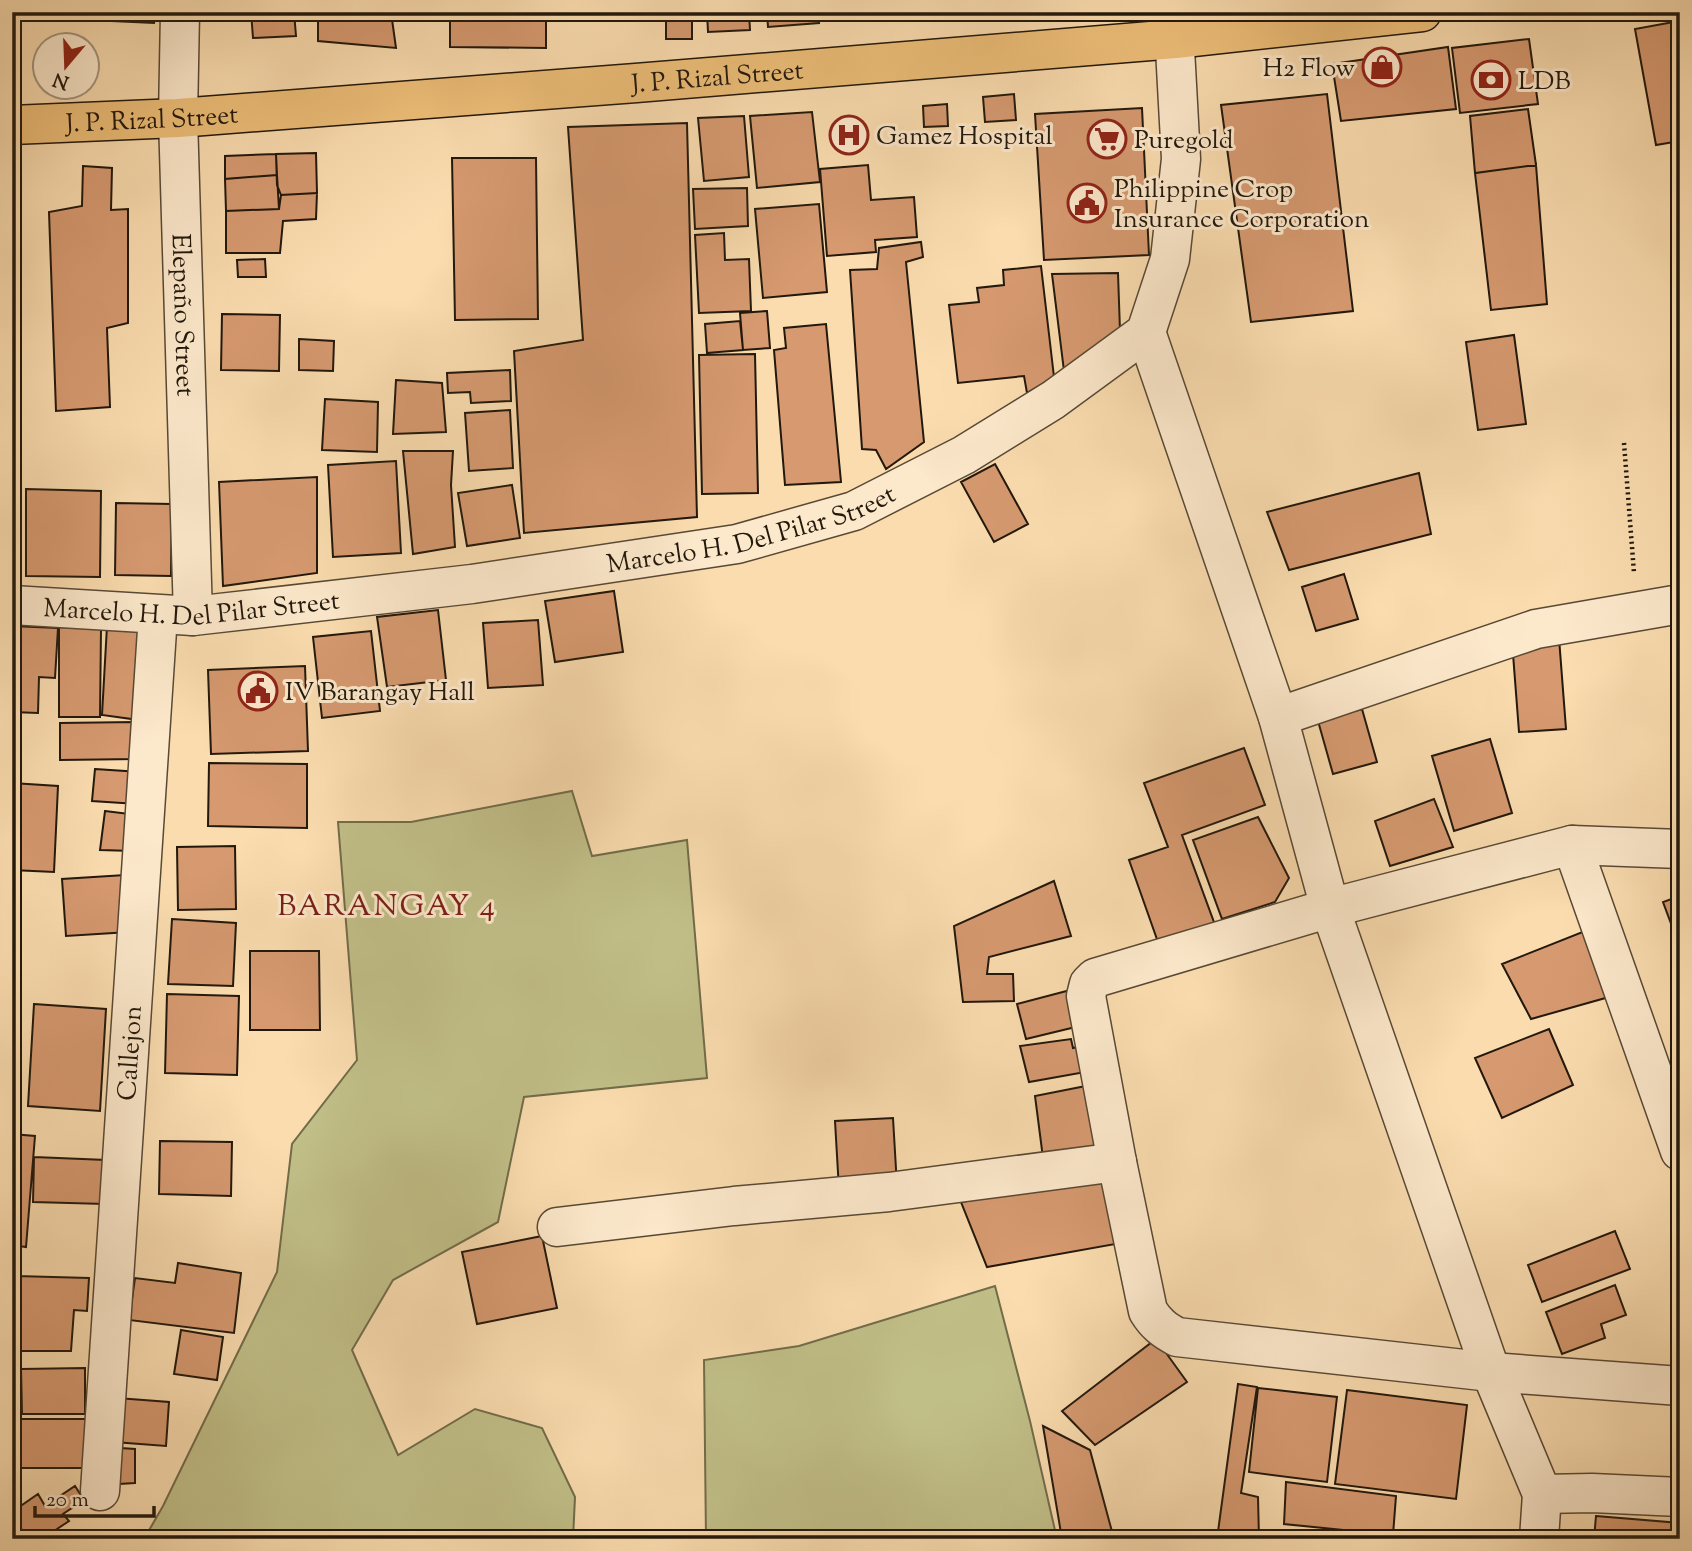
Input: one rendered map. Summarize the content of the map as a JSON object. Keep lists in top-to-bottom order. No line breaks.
{"streets":{"main road":["J. P. Rizal Street"],"street":["Elepaño Street","Marcelo H. Del Pilar Street","Callejon"]},"crossings":[["J. P. Rizal Street","Elepaño Street"],["Elepaño Street","Marcelo H. Del Pilar Street"],["Elepaño Street","Callejon"],["Marcelo H. Del Pilar Street","Callejon"]],"districts":["BARANGAY 4"],"places":{"shop":["H2 Flow"],"bank":["LDB"],"hospital":["Gamez Hospital"],"supermarket":["Puregold"],"public building":["Philippine Crop Insurance Corporation","IV Barangay Hall"]},"scale_bar":"20 m","north":"bottom"}
